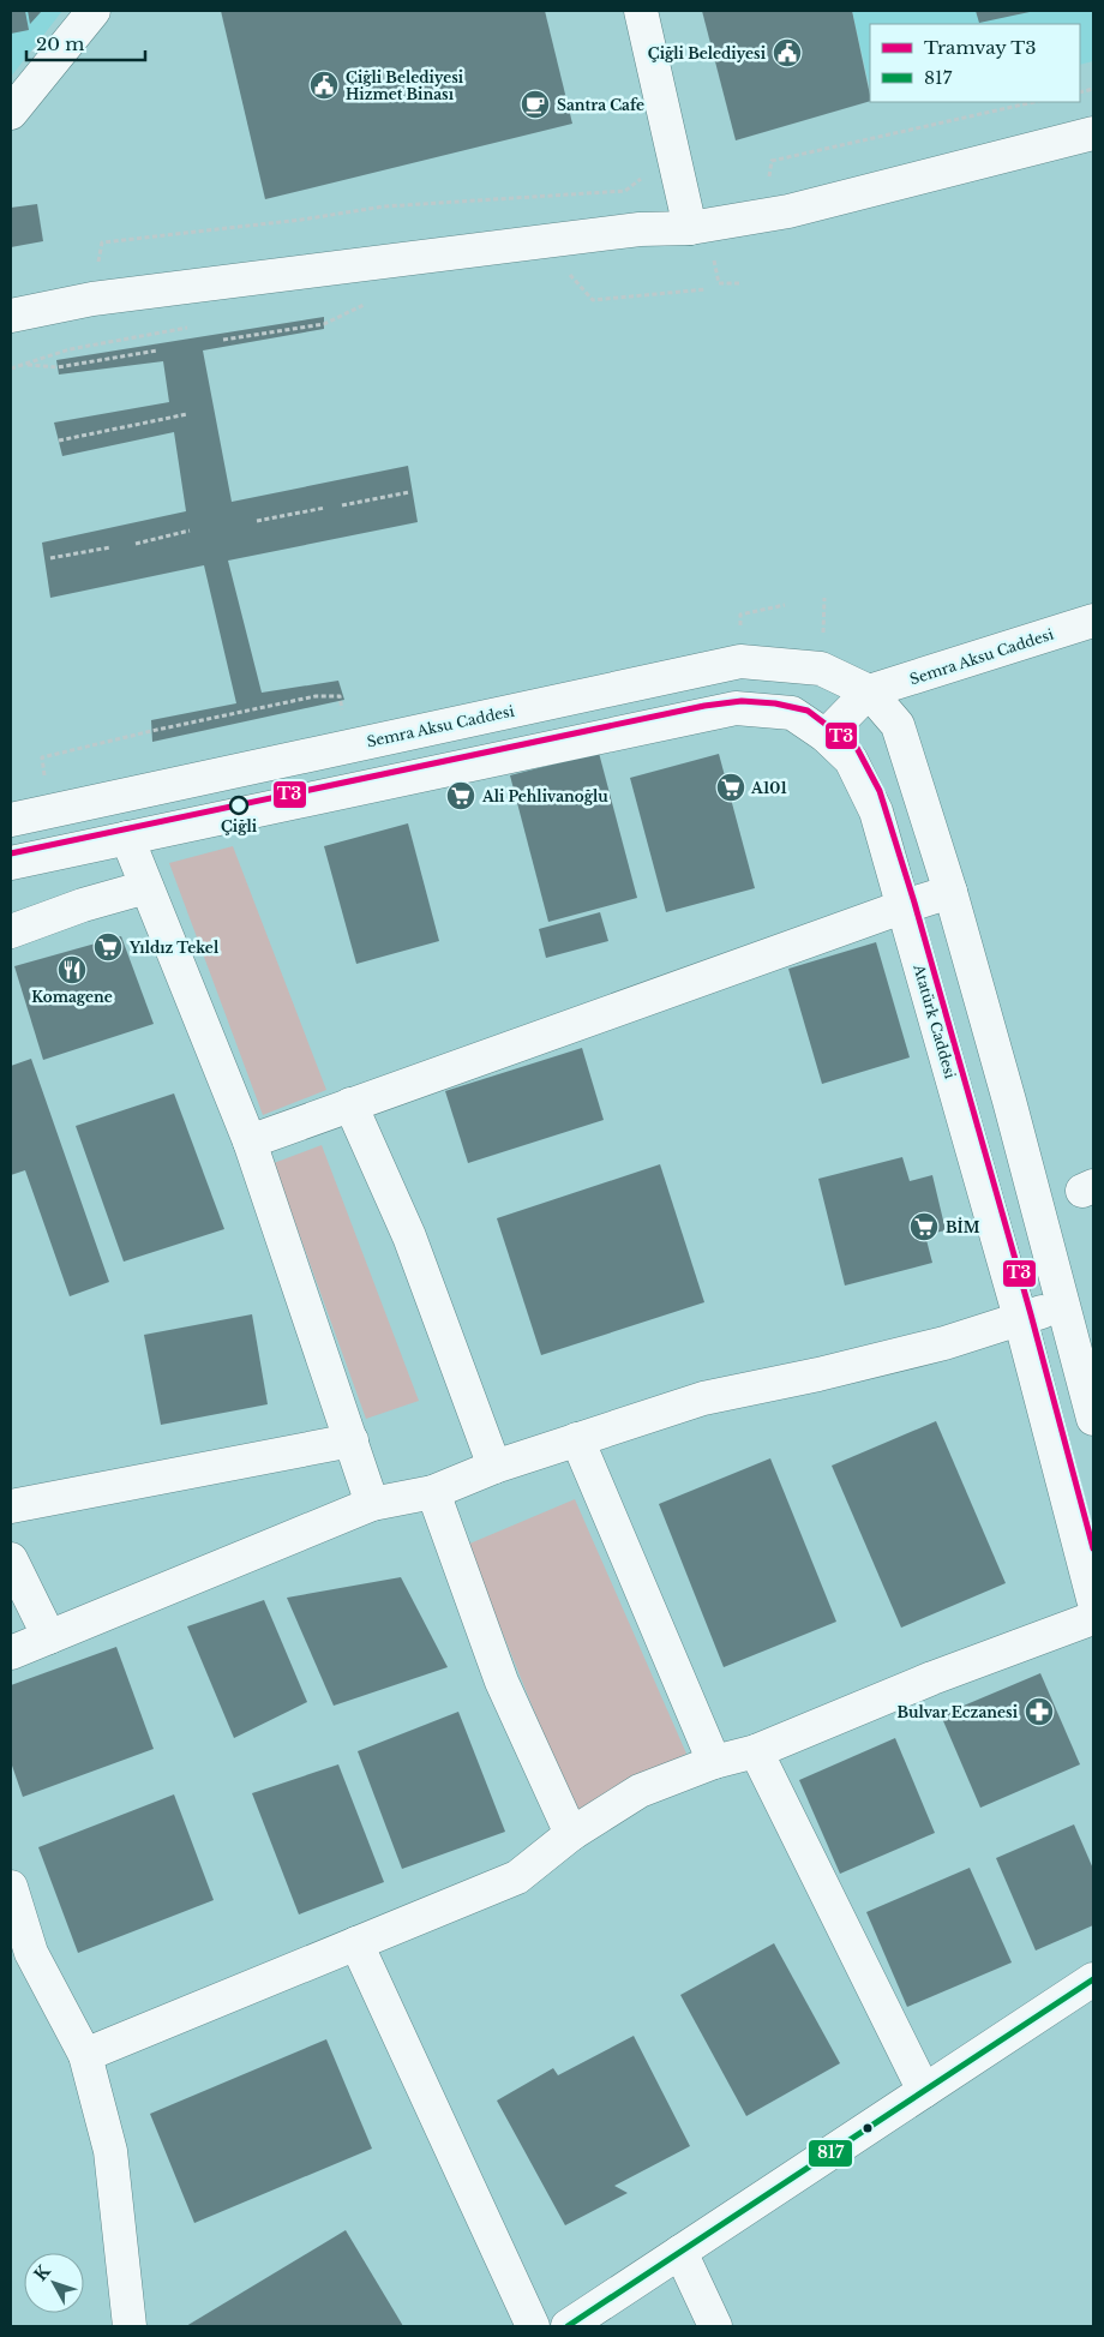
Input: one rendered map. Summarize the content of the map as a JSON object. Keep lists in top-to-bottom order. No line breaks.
{"streets":{"street":["Semra Aksu Caddesi","Atatürk Caddesi"]},"crossings":[["Semra Aksu Caddesi","Atatürk Caddesi"]],"places":{"public building":["Çiğli Belediyesi","Çiğli Belediyesi Hizmet Binası"],"cafe":["Santra Cafe"],"supermarket":["A101","Ali Pehlivanoğlu","Yıldız Tekel","BİM"],"other":["Çiğli"],"restaurant":["Komagene"],"pharmacy":["Bulvar Eczanesi"]},"lines":["tram line T3","transit line 817"],"legend":["Tramvay T3","817"],"scale_bar":"20 m","north":"top left"}
